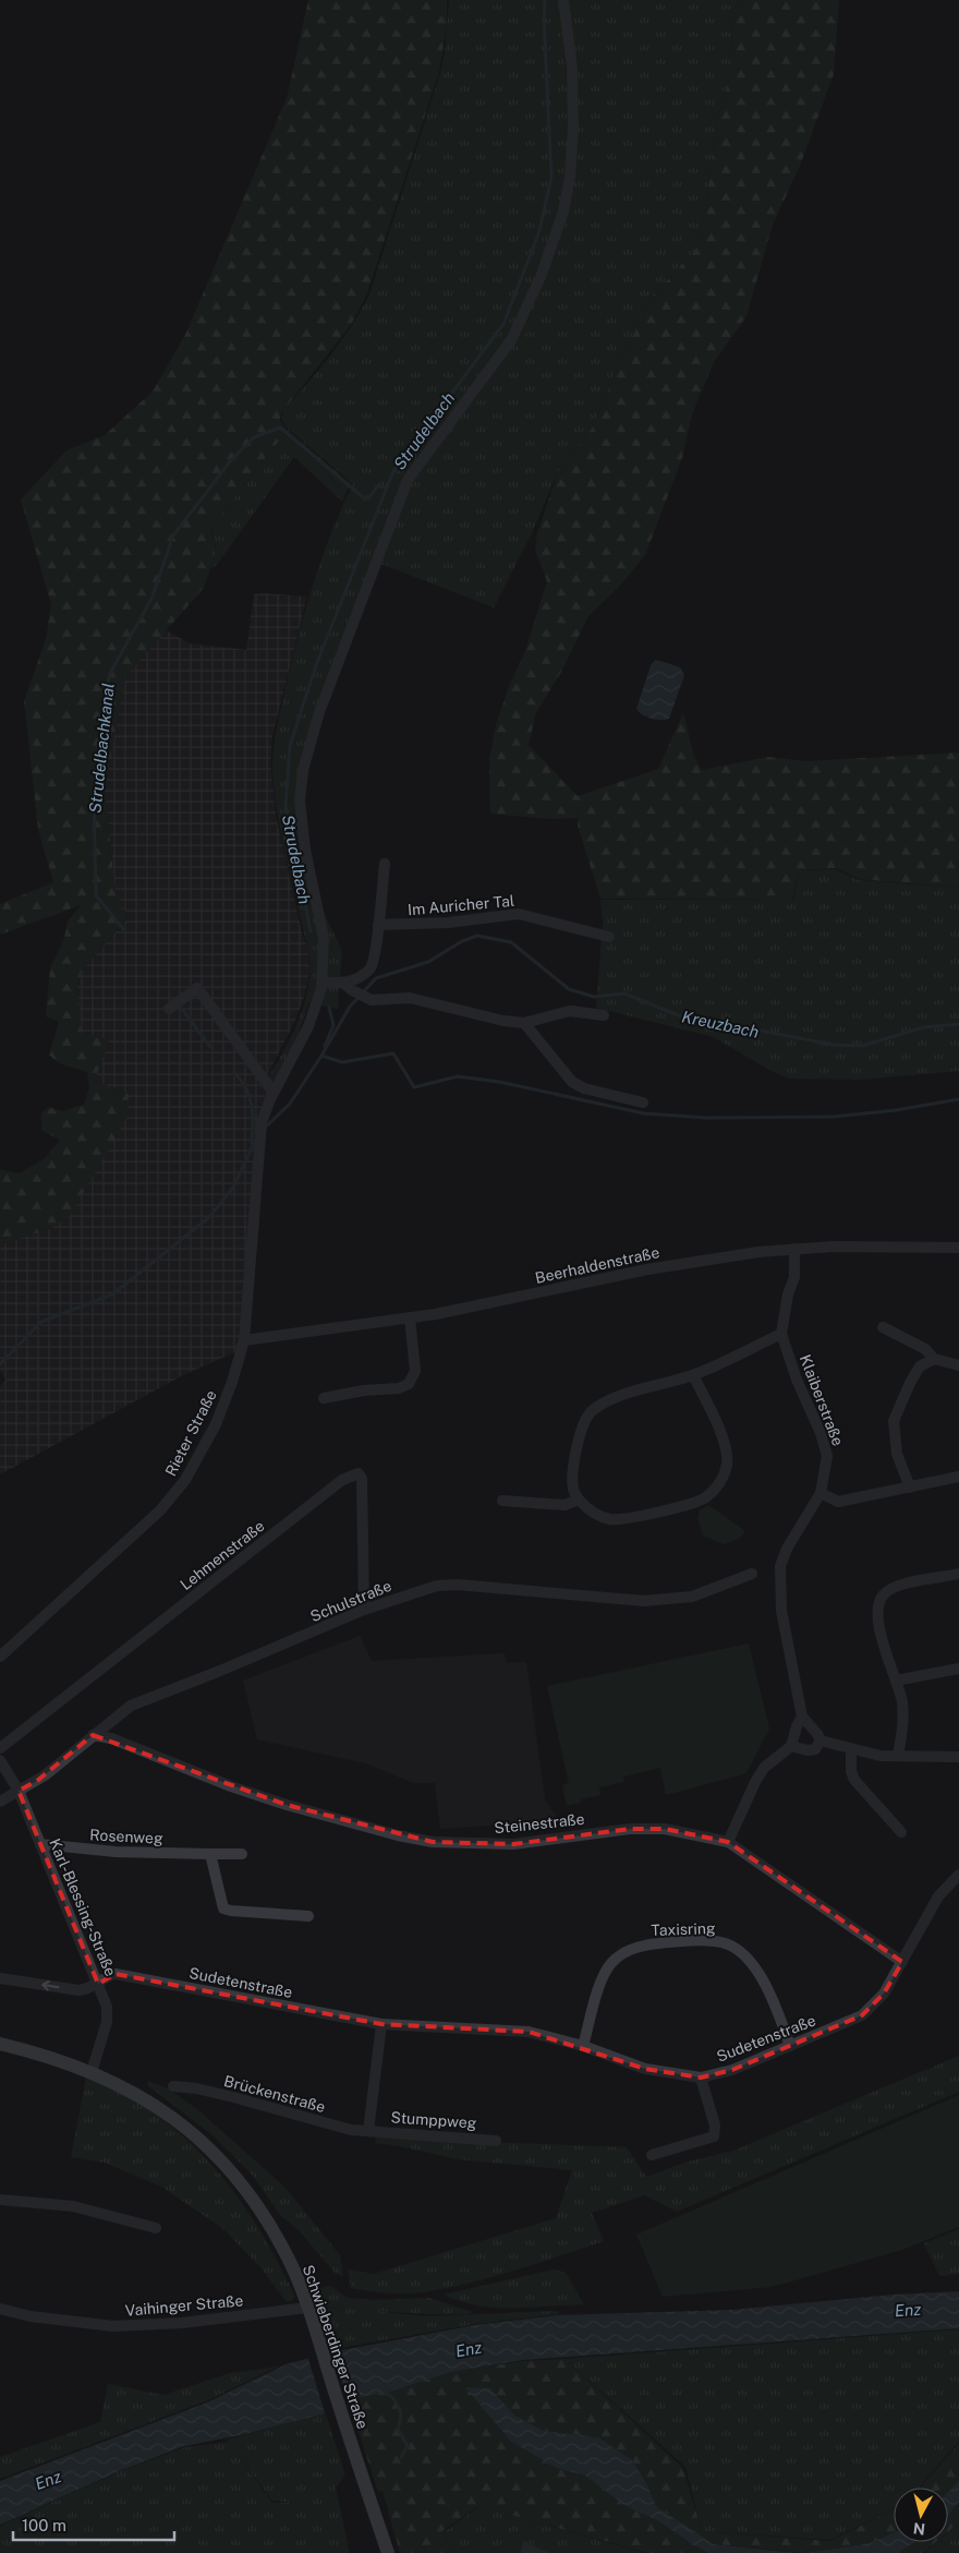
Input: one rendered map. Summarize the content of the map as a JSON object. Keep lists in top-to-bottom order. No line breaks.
{"streets":{"main road":["Schwieberdinger Straße"],"street":["Im Auricher Tal","Beerhaldenstraße","Klaiberstraße","Rieter Straße","Lehmenstraße","Schulstraße","Steinestraße","Rosenweg","Karl-Blessing-Straße","Taxisring","Sudetenstraße","Brückenstraße","Stumppweg","Vaihinger Straße"]},"crossings":[["Beerhaldenstraße","Klaiberstraße"],["Beerhaldenstraße","Rieter Straße"],["Lehmenstraße","Schulstraße"],["Schulstraße","Steinestraße"],["Schulstraße","Karl-Blessing-Straße"],["Steinestraße","Sudetenstraße"],["Rosenweg","Karl-Blessing-Straße"],["Karl-Blessing-Straße","Sudetenstraße"],["Karl-Blessing-Straße","Schwieberdinger Straße"],["Taxisring","Sudetenstraße"],["Brückenstraße","Stumppweg"],["Vaihinger Straße","Schwieberdinger Straße"]],"water":["Strudelbach","Strudelbachkanal","Kreuzbach","Enz"],"scale_bar":"100 m","north":"bottom"}
